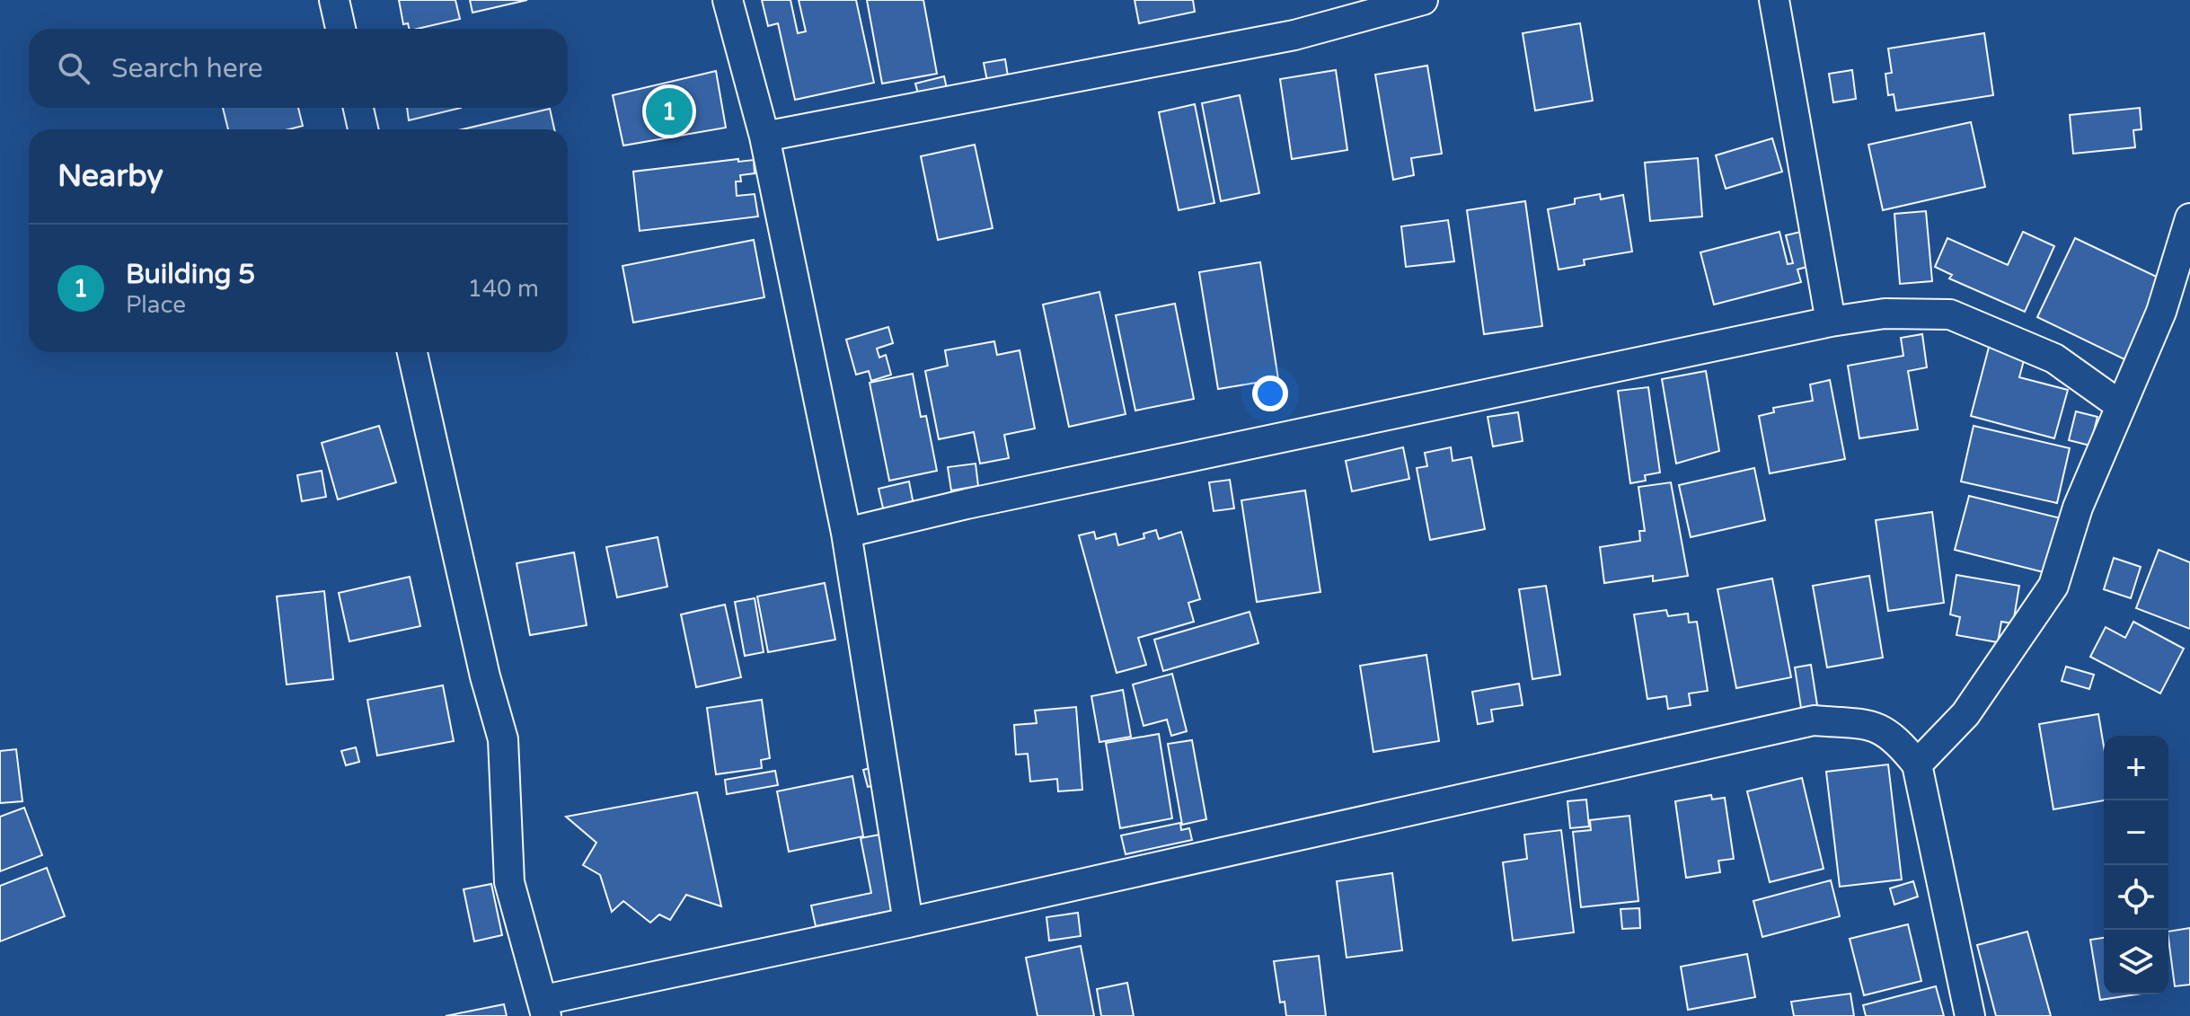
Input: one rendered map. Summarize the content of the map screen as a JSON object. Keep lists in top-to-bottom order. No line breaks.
{"page":{"search":"Search here","pins":"1","heading":"Nearby","list":[{"mark":"1","name":"Building 5","note":"Place","value":"140 m"}],"map_buttons":["+","−"]}}
